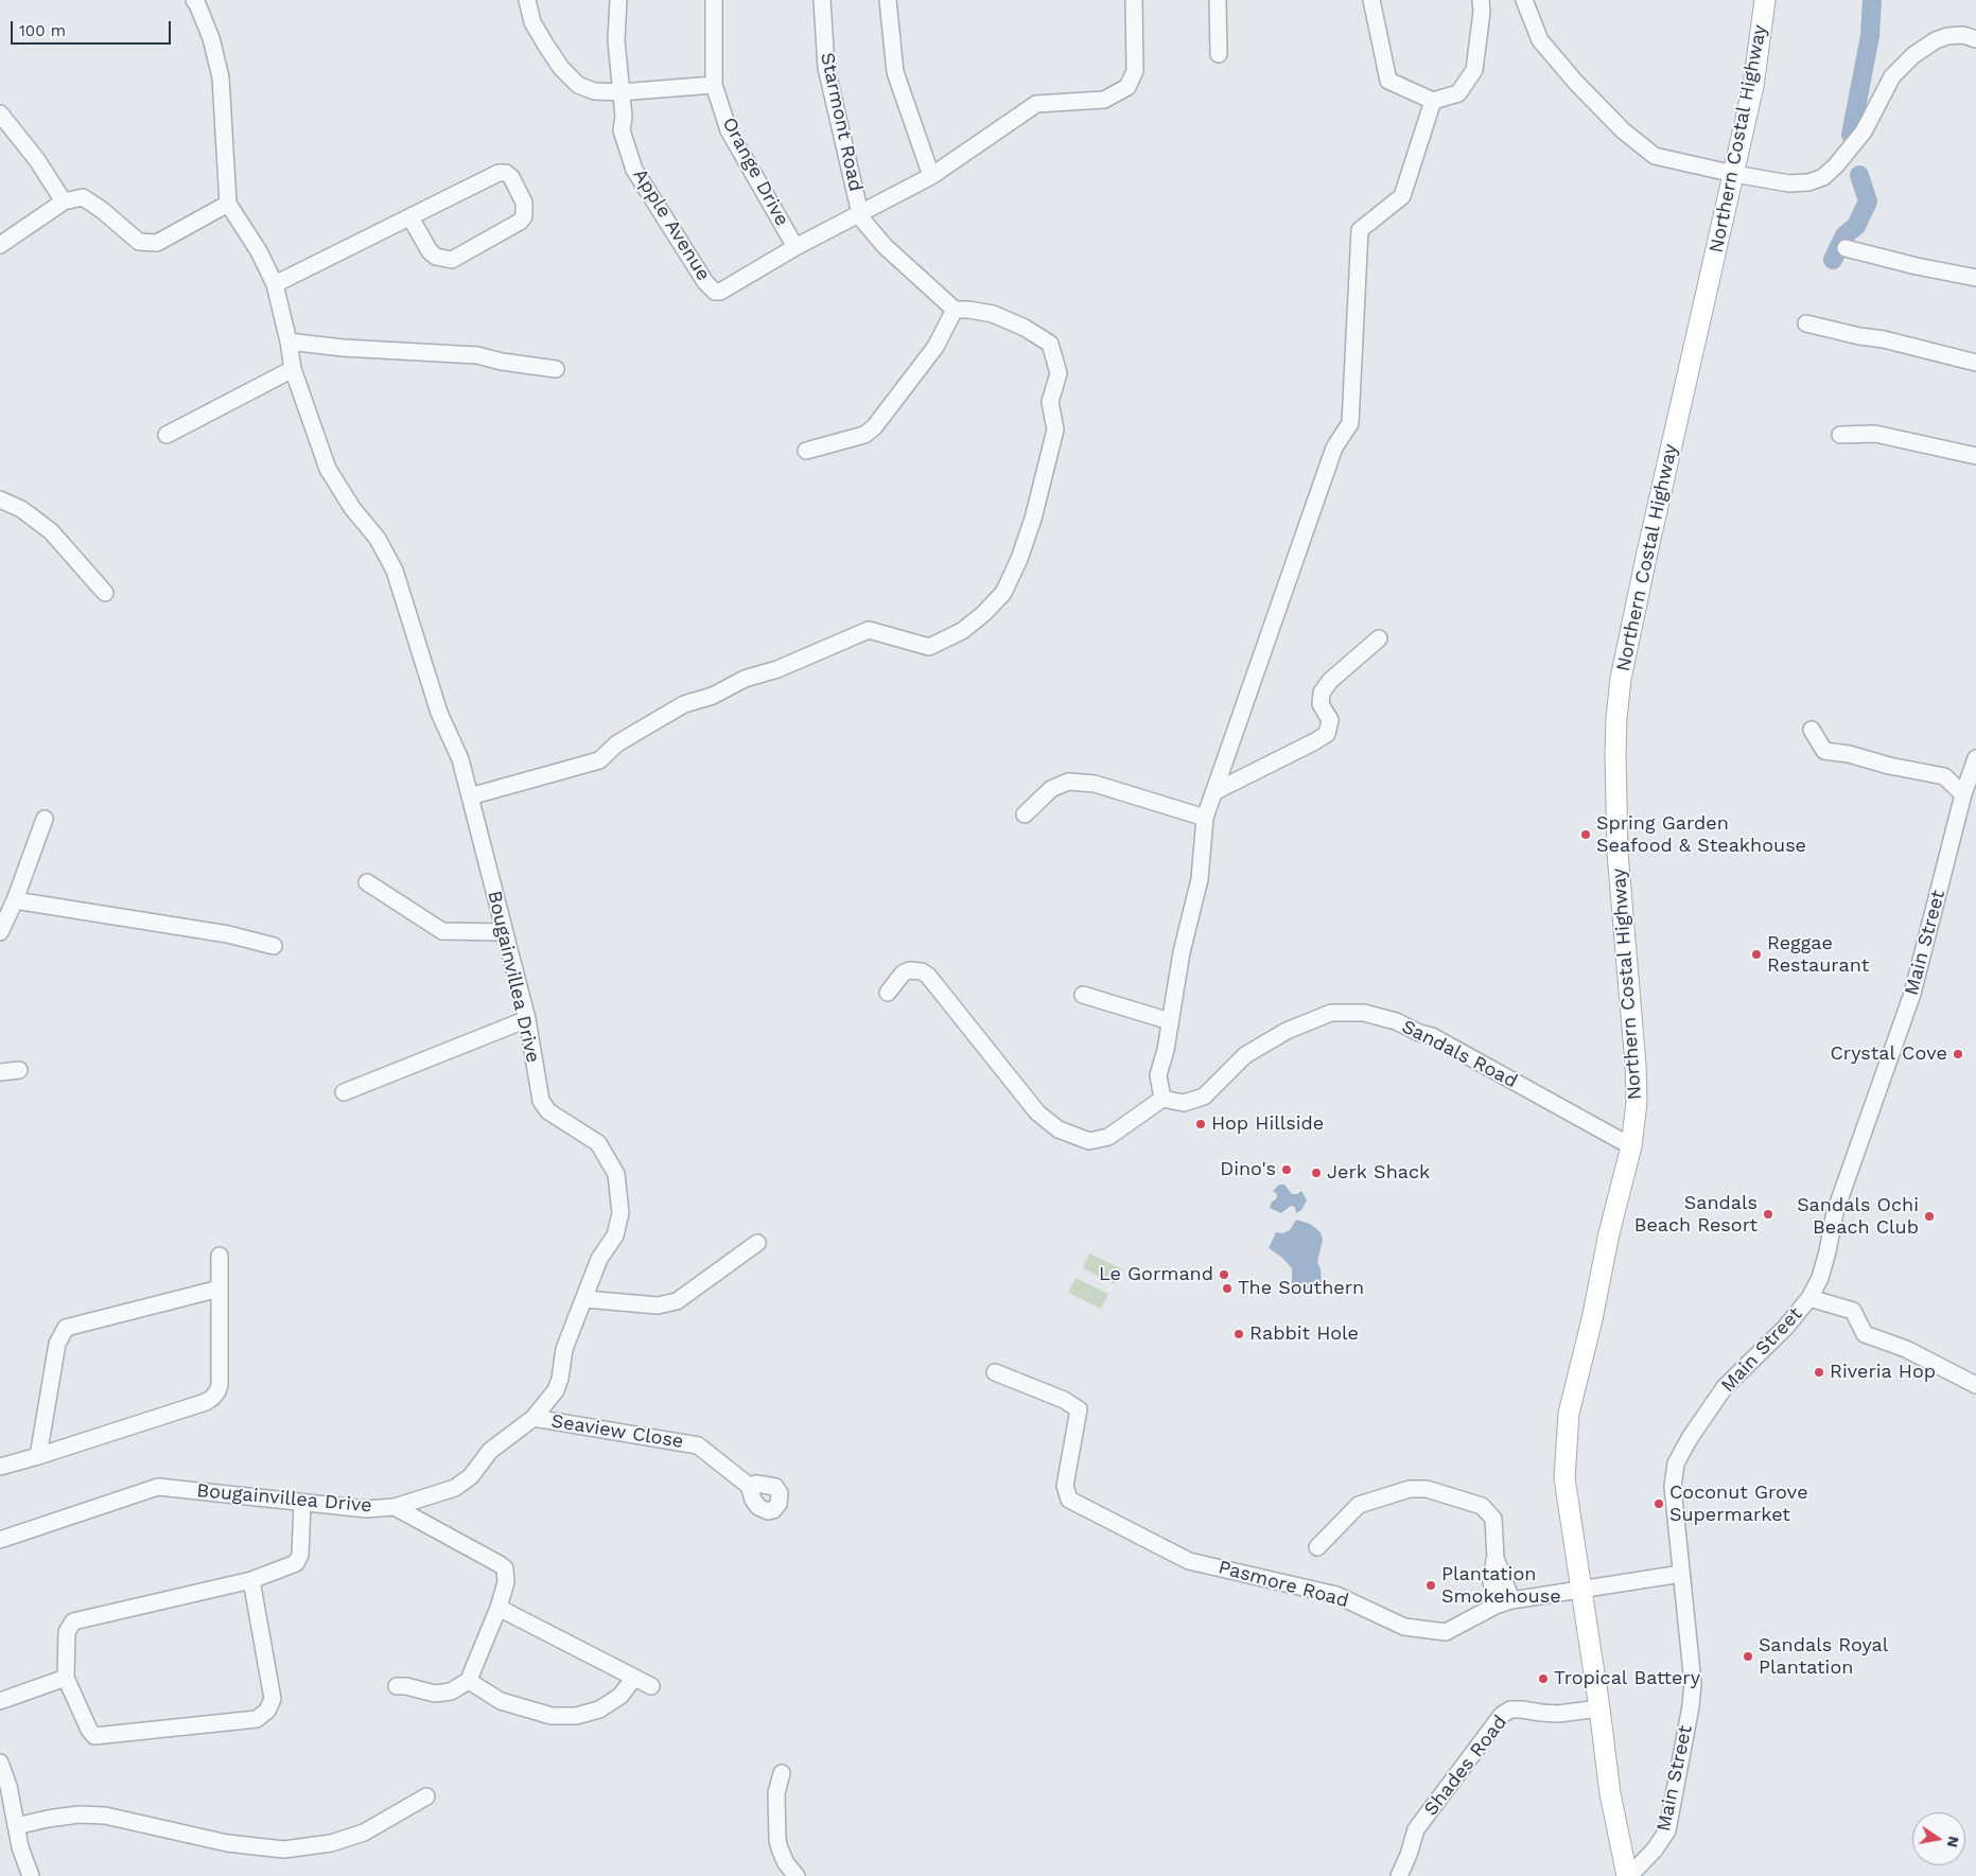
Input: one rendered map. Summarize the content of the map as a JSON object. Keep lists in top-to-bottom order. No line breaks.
{"streets":{"main road":["Northern Costal Highway"],"street":["Starmont Road","Orange Drive","Apple Avenue","Main Street","Bougainvillea Drive","Sandals Road","Seaview Close","Pasmore Road","Shades Road"]},"crossings":[["Northern Costal Highway","Main Street"],["Northern Costal Highway","Sandals Road"],["Northern Costal Highway","Pasmore Road"],["Northern Costal Highway","Shades Road"],["Orange Drive","Apple Avenue"],["Main Street","Pasmore Road"],["Bougainvillea Drive","Seaview Close"]],"places":["Spring Garden Seafood & Steakhouse","Reggae Restaurant","Crystal Cove","Hop Hillside","Dino's","Jerk Shack","Sandals Beach Resort","Sandals Ochi Beach Club","Le Gormand","The Southern","Rabbit Hole","Riveria Hop","Coconut Grove Supermarket","Plantation Smokehouse","Sandals Royal Plantation","Tropical Battery"],"scale_bar":"100 m","north":"right"}
